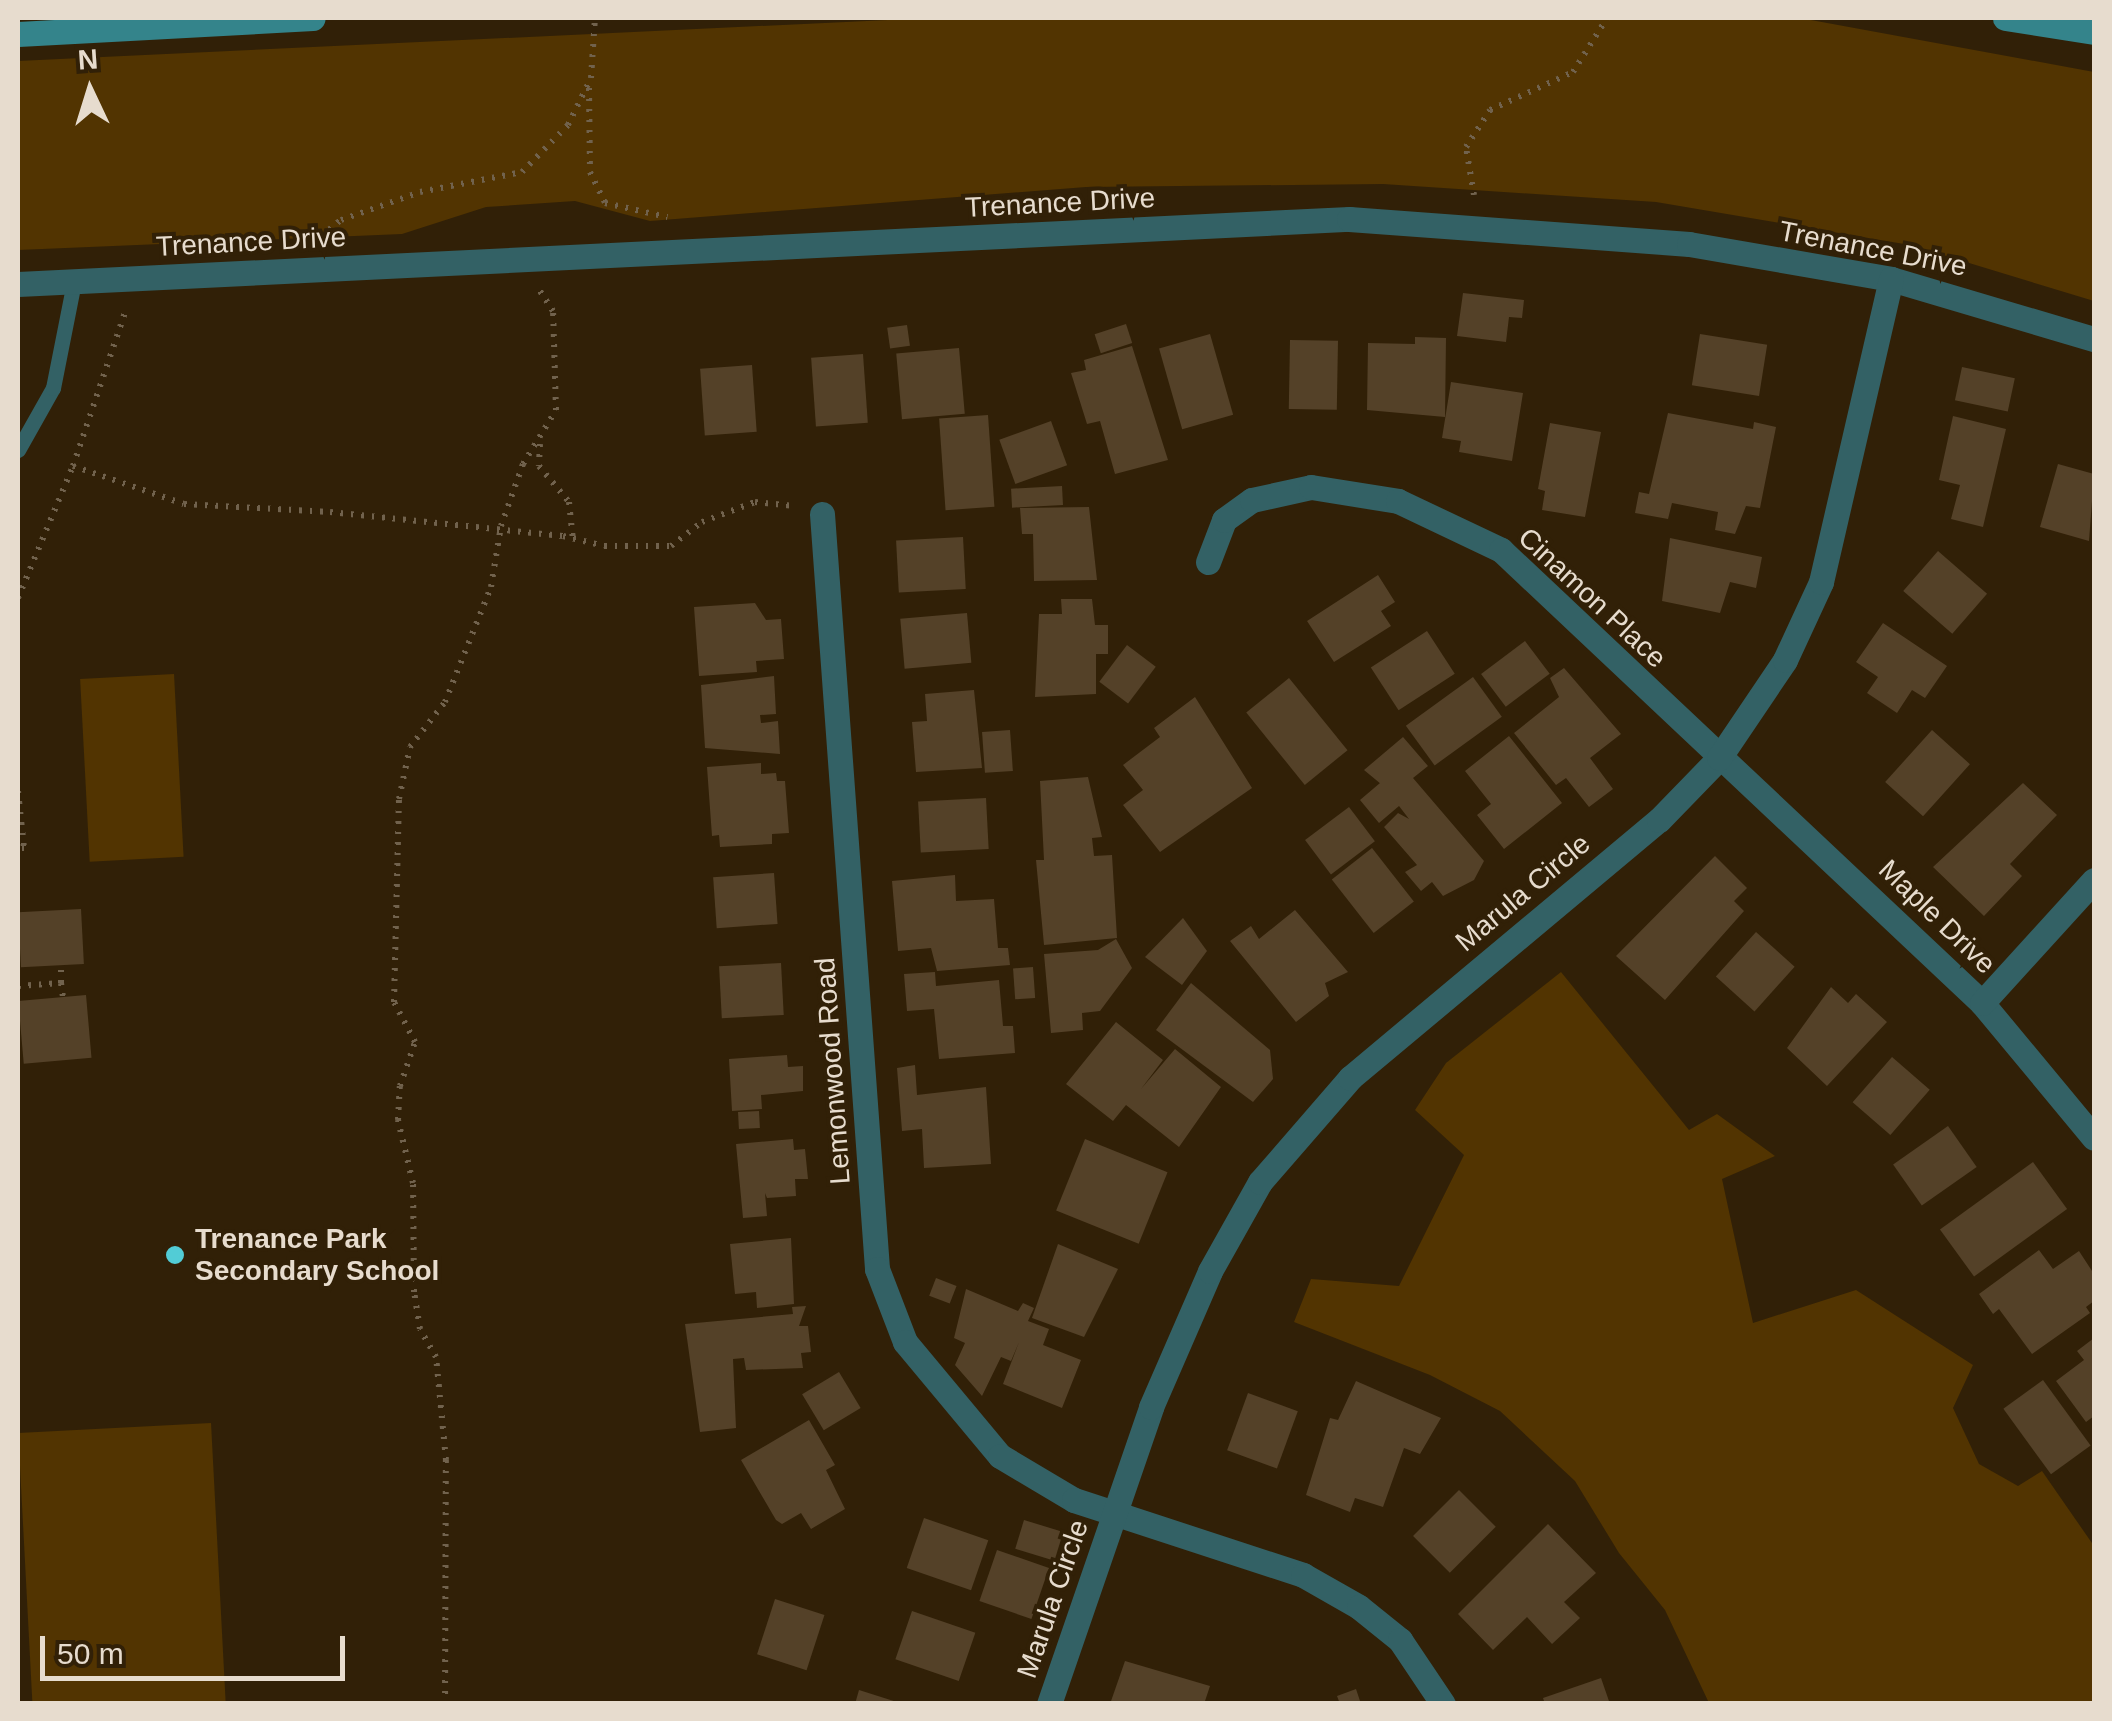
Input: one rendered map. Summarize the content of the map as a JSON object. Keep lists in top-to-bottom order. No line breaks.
{"streets":{"street":["Trenance Drive","Cinamon Place","Marula Circle","Maple Drive","Lemonwood Road"]},"crossings":[["Trenance Drive","Marula Circle"],["Cinamon Place","Marula Circle"],["Cinamon Place","Maple Drive"],["Marula Circle","Maple Drive"],["Marula Circle","Lemonwood Road"]],"places":["Trenance Park Secondary School"],"scale_bar":"50 m","north":"top"}
